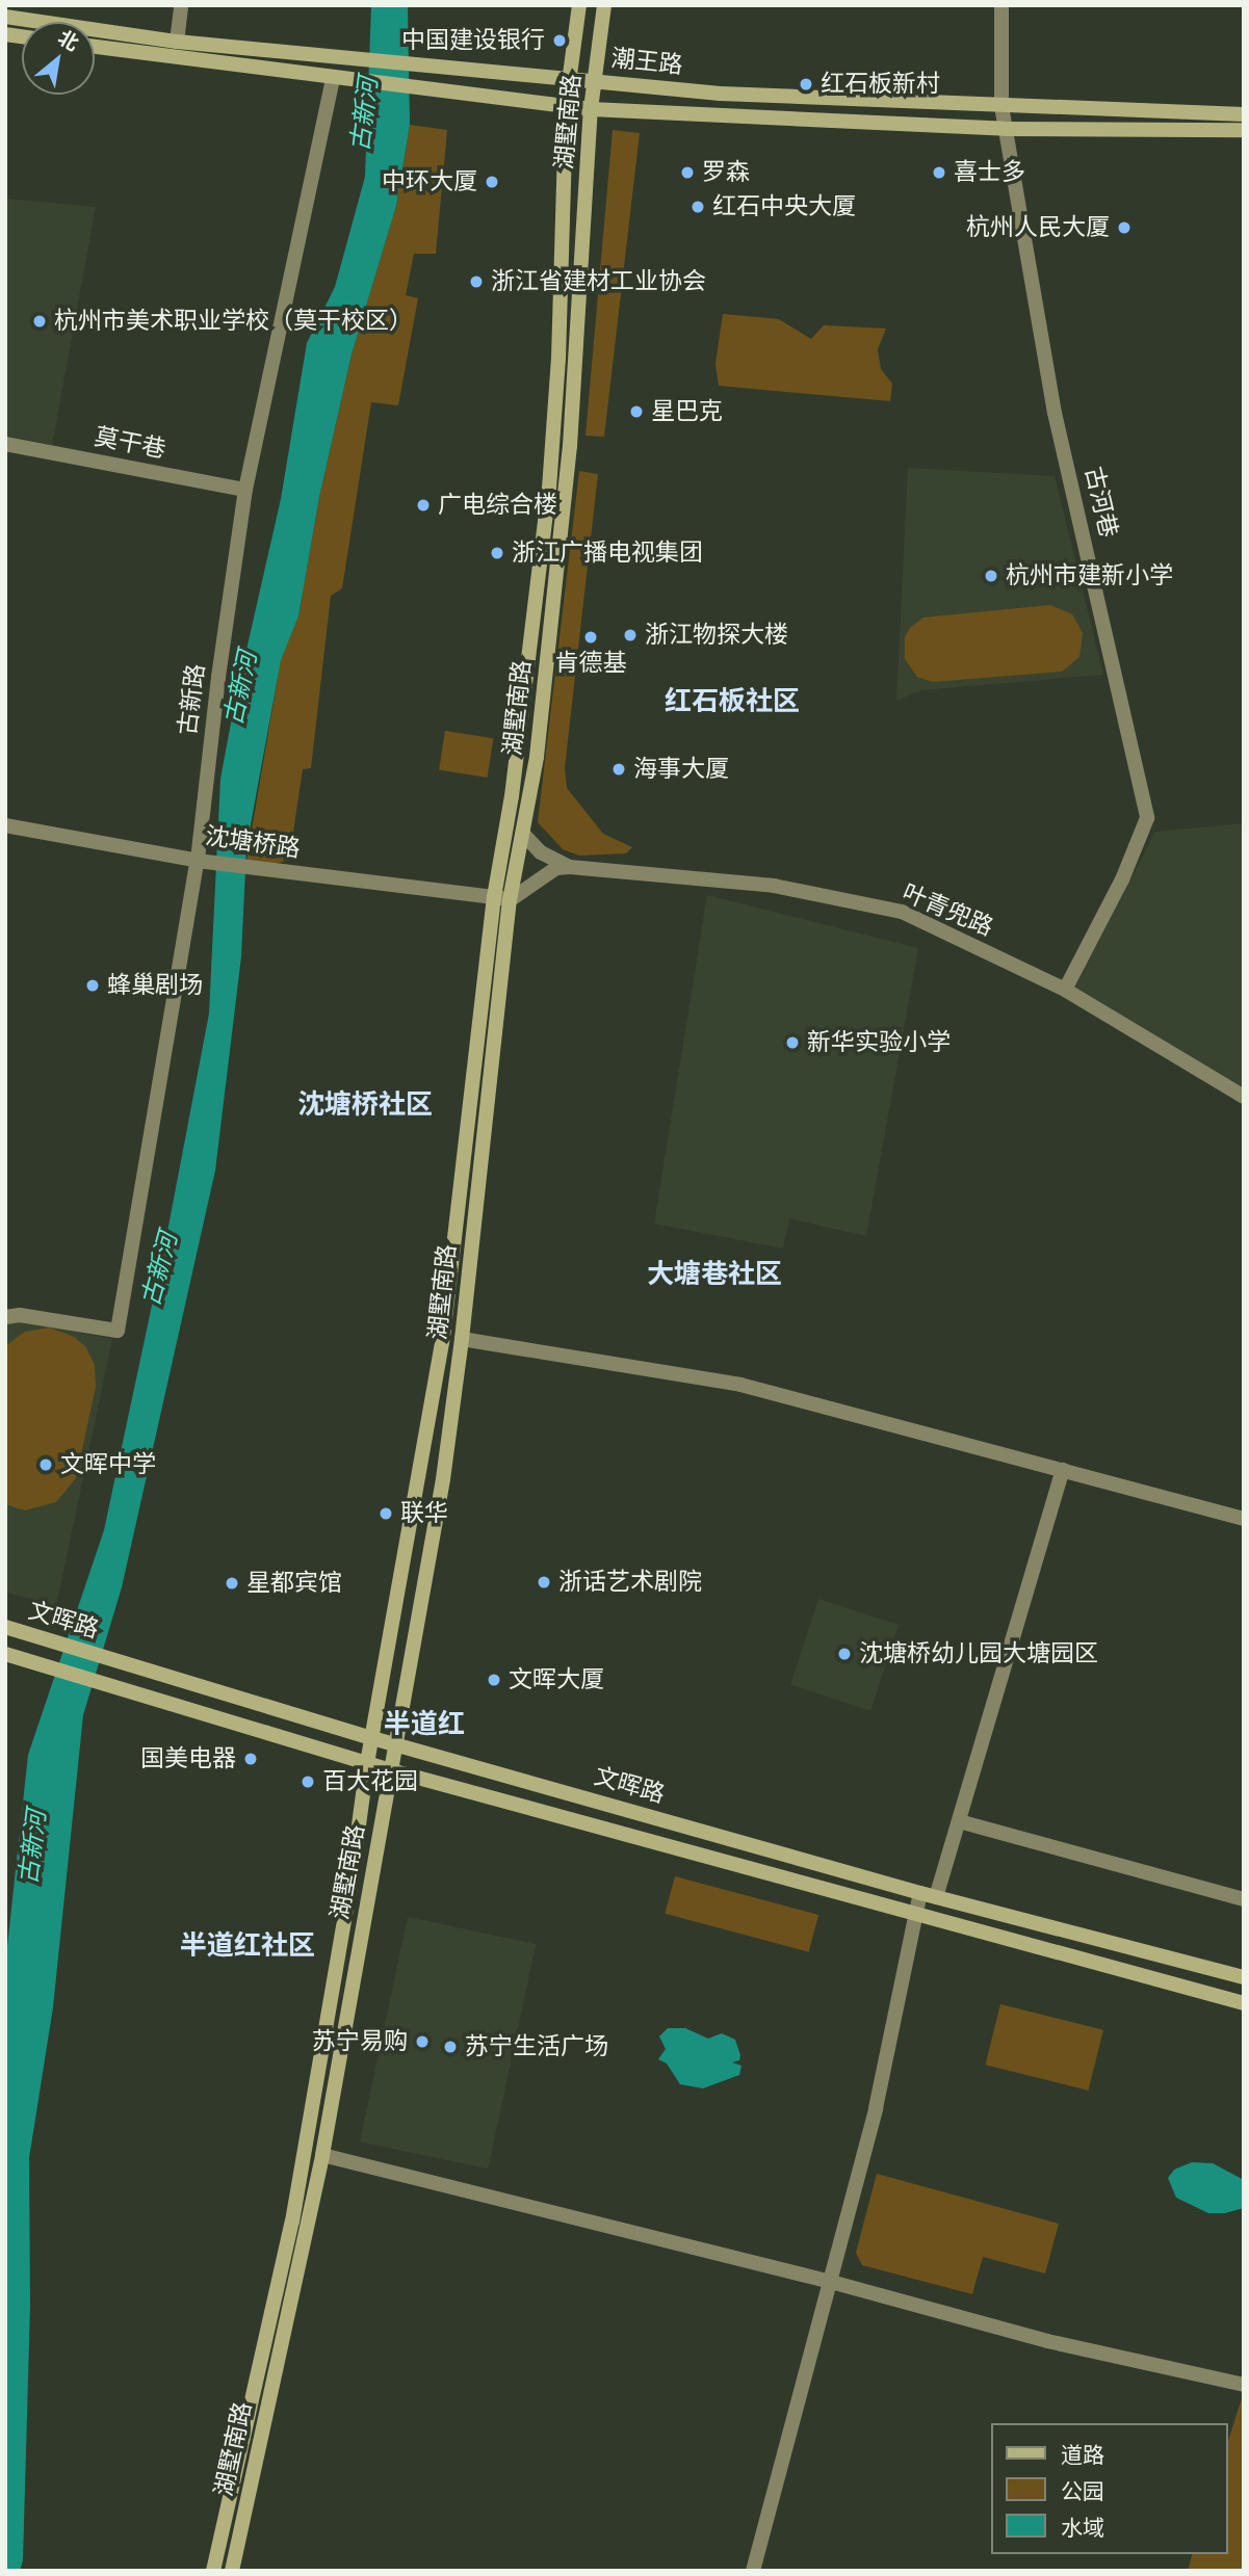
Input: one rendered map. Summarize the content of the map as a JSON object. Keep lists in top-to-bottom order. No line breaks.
{"streets":{"main road":["潮王路","湖墅南路","文晖路"],"street":["莫干巷","古河巷","古新路","沈塘桥路","叶青兜路"]},"crossings":[["潮王路","湖墅南路"],["潮王路","古河巷"],["潮王路","古新路"],["湖墅南路","沈塘桥路"],["湖墅南路","叶青兜路"],["湖墅南路","文晖路"],["莫干巷","古新路"],["古河巷","叶青兜路"],["古新路","沈塘桥路"]],"districts":["红石板社区","沈塘桥社区","大塘巷社区","半道红","半道红社区"],"water":["古新河"],"places":["中国建设银行","红石板新村","罗森","喜士多","中环大厦","红石中央大厦","杭州人民大厦","浙江省建材工业协会","杭州市美术职业学校（莫干校区）","星巴克","广电综合楼","浙江广播电视集团","杭州市建新小学","浙江物探大楼","肯德基","海事大厦","蜂巢剧场","新华实验小学","文晖中学","联华","浙话艺术剧院","星都宾馆","沈塘桥幼儿园大塘园区","文晖大厦","国美电器","百大花园","苏宁易购","苏宁生活广场"],"legend":["道路","公园","水域"],"north":"top right"}
